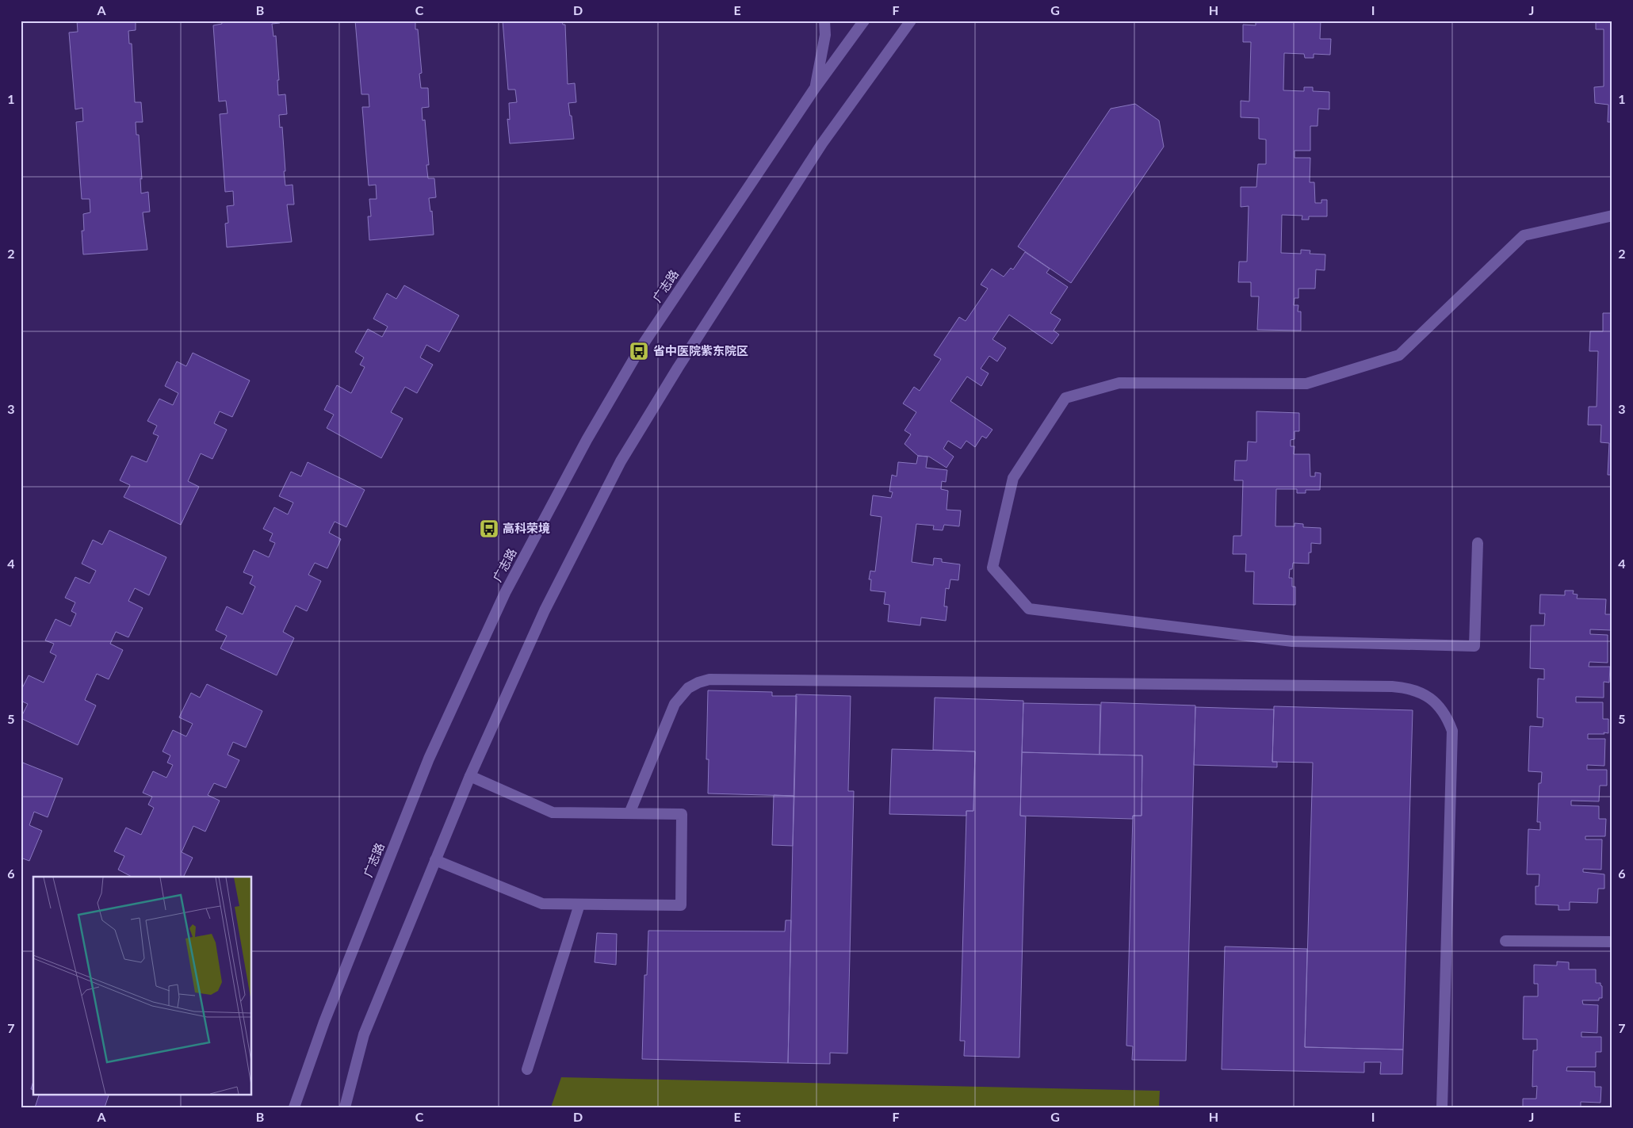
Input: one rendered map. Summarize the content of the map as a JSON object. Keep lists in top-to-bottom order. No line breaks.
{"streets":{"street":["广志路"]},"places":{"bus stop":["省中医院紫东院区","高科荣境"]},"grid":{"columns":["A","B","C","D","E","F","G","H","I","J"],"rows":["1","2","3","4","5","6","7"]}}
